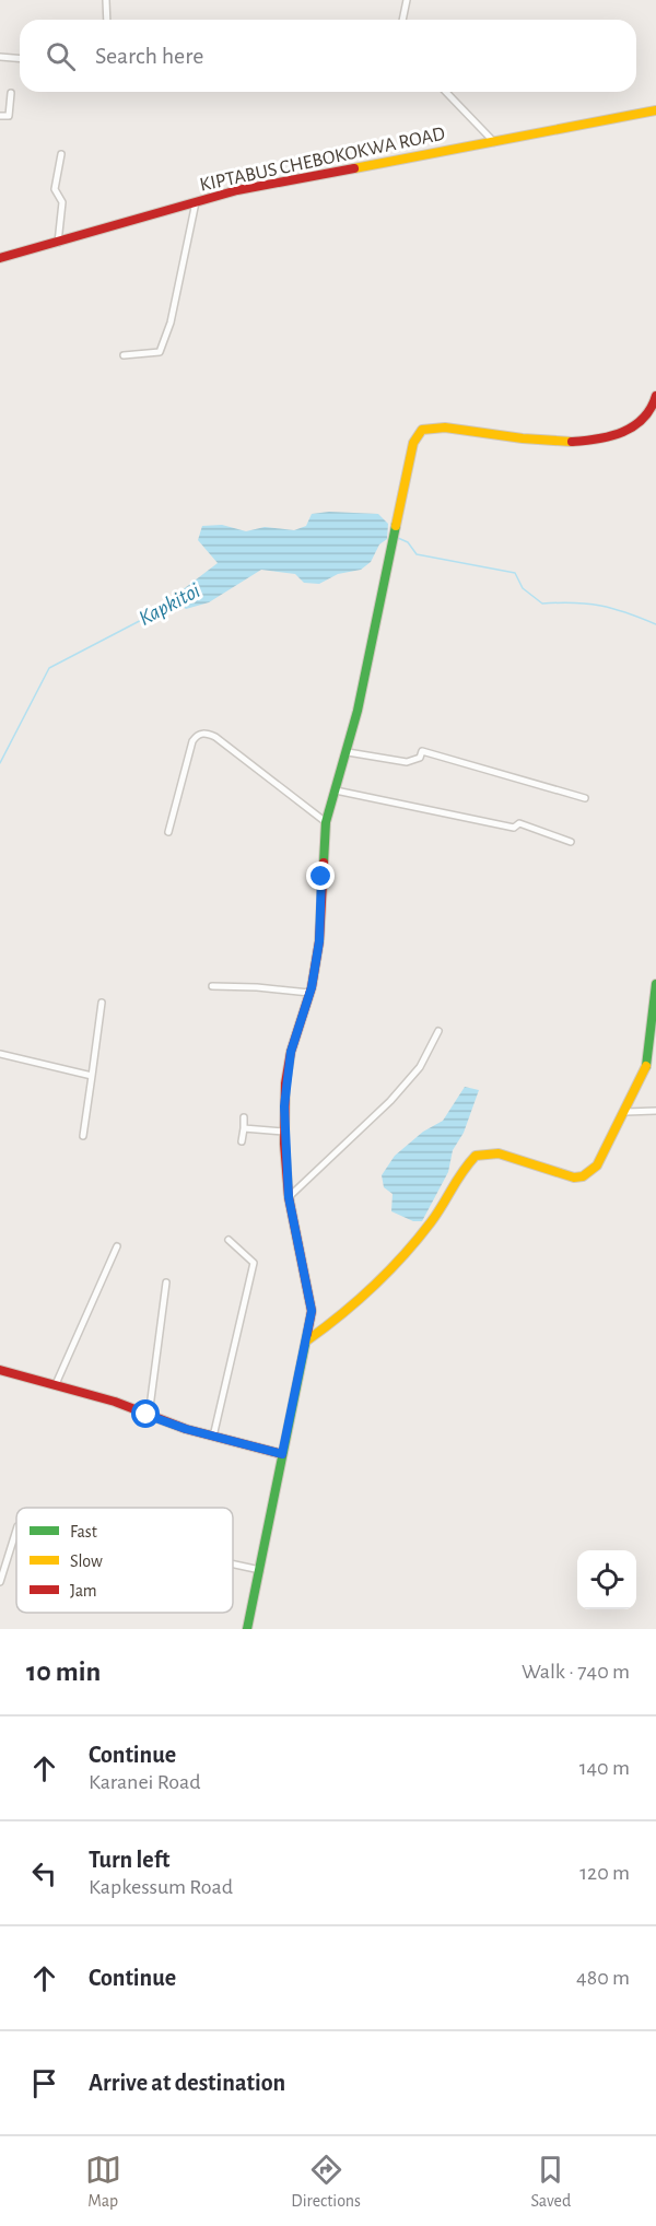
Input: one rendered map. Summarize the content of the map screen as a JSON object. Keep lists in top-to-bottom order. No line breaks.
{"streets":{"street":["KIPTABUS CHEBOKOKWA ROAD"]},"water":["Kapkitoi"],"legend":["Fast","Slow","Jam"],"page":{"search":"Search here","heading":["10 min","Walk · 740 m"],"list":[["Continue","Karanei Road","140 m"],["Turn left","Kapkessum Road","120 m"],["Continue","480 m"],"Arrive at destination"],"nav":["Map","Directions","Saved"]}}
